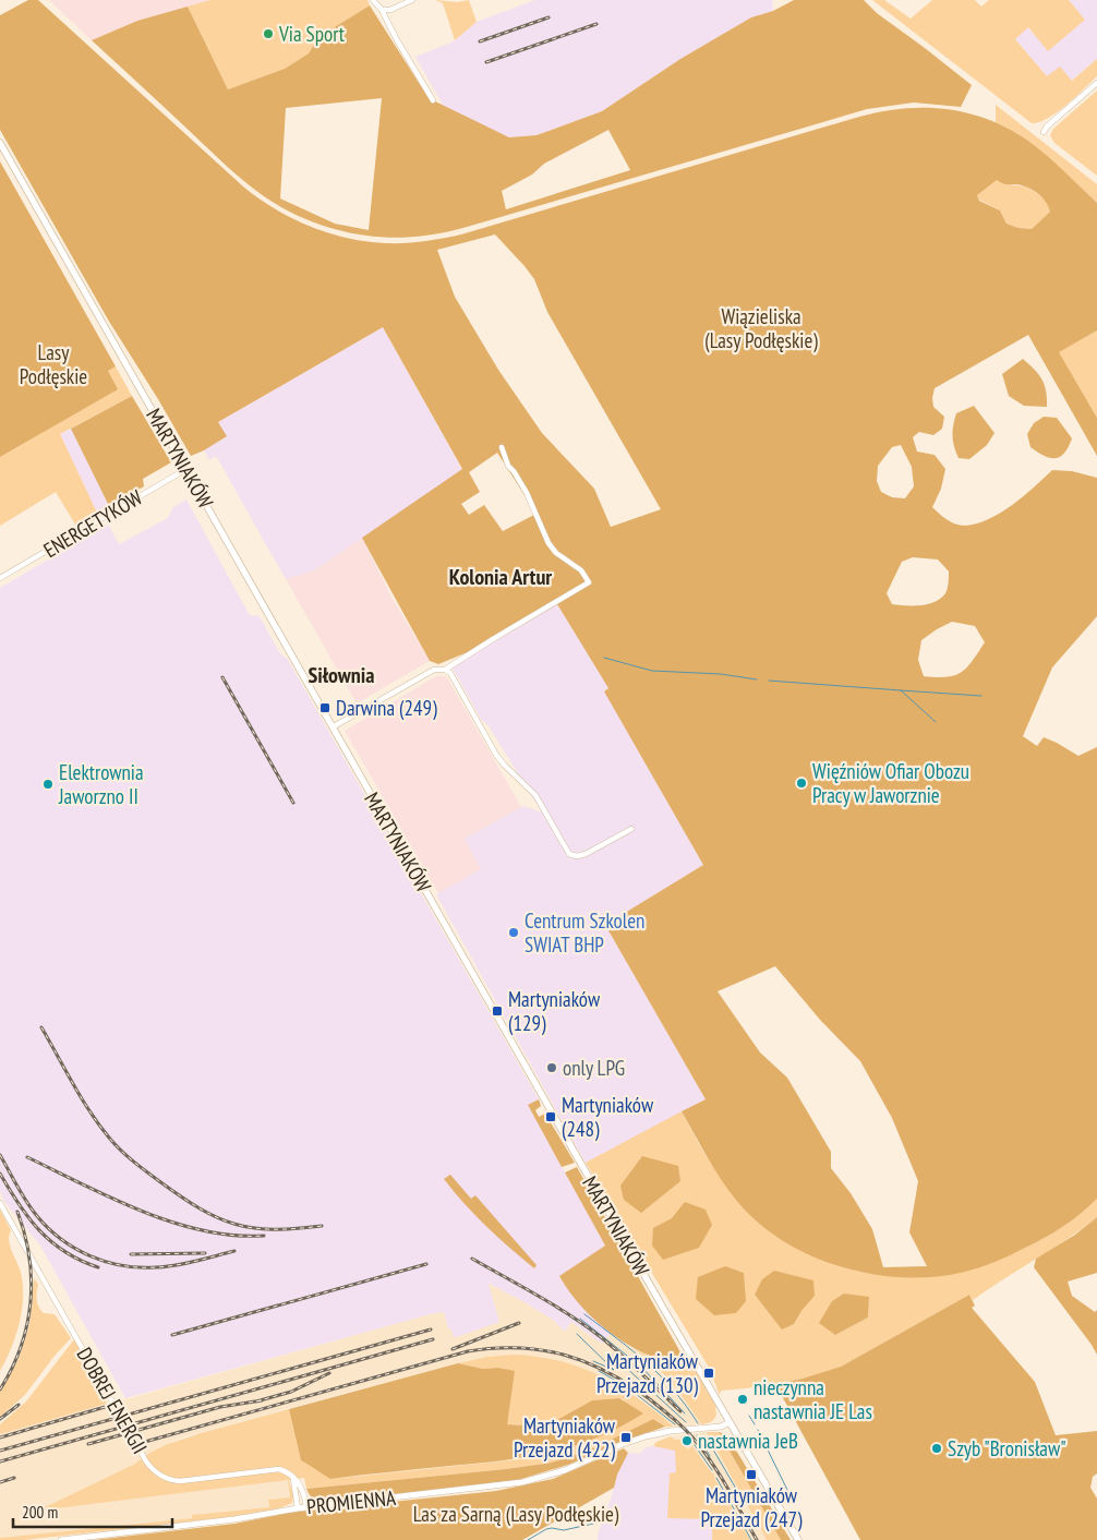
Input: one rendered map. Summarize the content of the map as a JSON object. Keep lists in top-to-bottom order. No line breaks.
{"streets":{"main road":["MARTYNIAKÓW"],"street":["ENERGETYKÓW","DOBREJ ENERGII","PROMIENNA"]},"crossings":[["MARTYNIAKÓW","ENERGETYKÓW"],["MARTYNIAKÓW","PROMIENNA"]],"districts":["Kolonia Artur","Siłownia"],"parks":["Wiązieliska (Lasy Podłęskie)","Lasy Podłęskie","Las za Sarną (Lasy Podłęskie)"],"places":{"other":["Via Sport","Więźniów Ofiar Obozu Pracy w Jaworznie","Elektrownia Jaworzno II","Centrum Szkolen SWIAT BHP","only LPG","nieczynna nastawnia JE Las","nastawnia JeB","Szyb \"Bronisław\""],"transit":["Darwina (249)","Martyniaków (129)","Martyniaków (248)","Martyniaków Przejazd (130)","Martyniaków Przejazd (422)","Martyniaków Przejazd (247)"]},"scale_bar":"200 m"}
